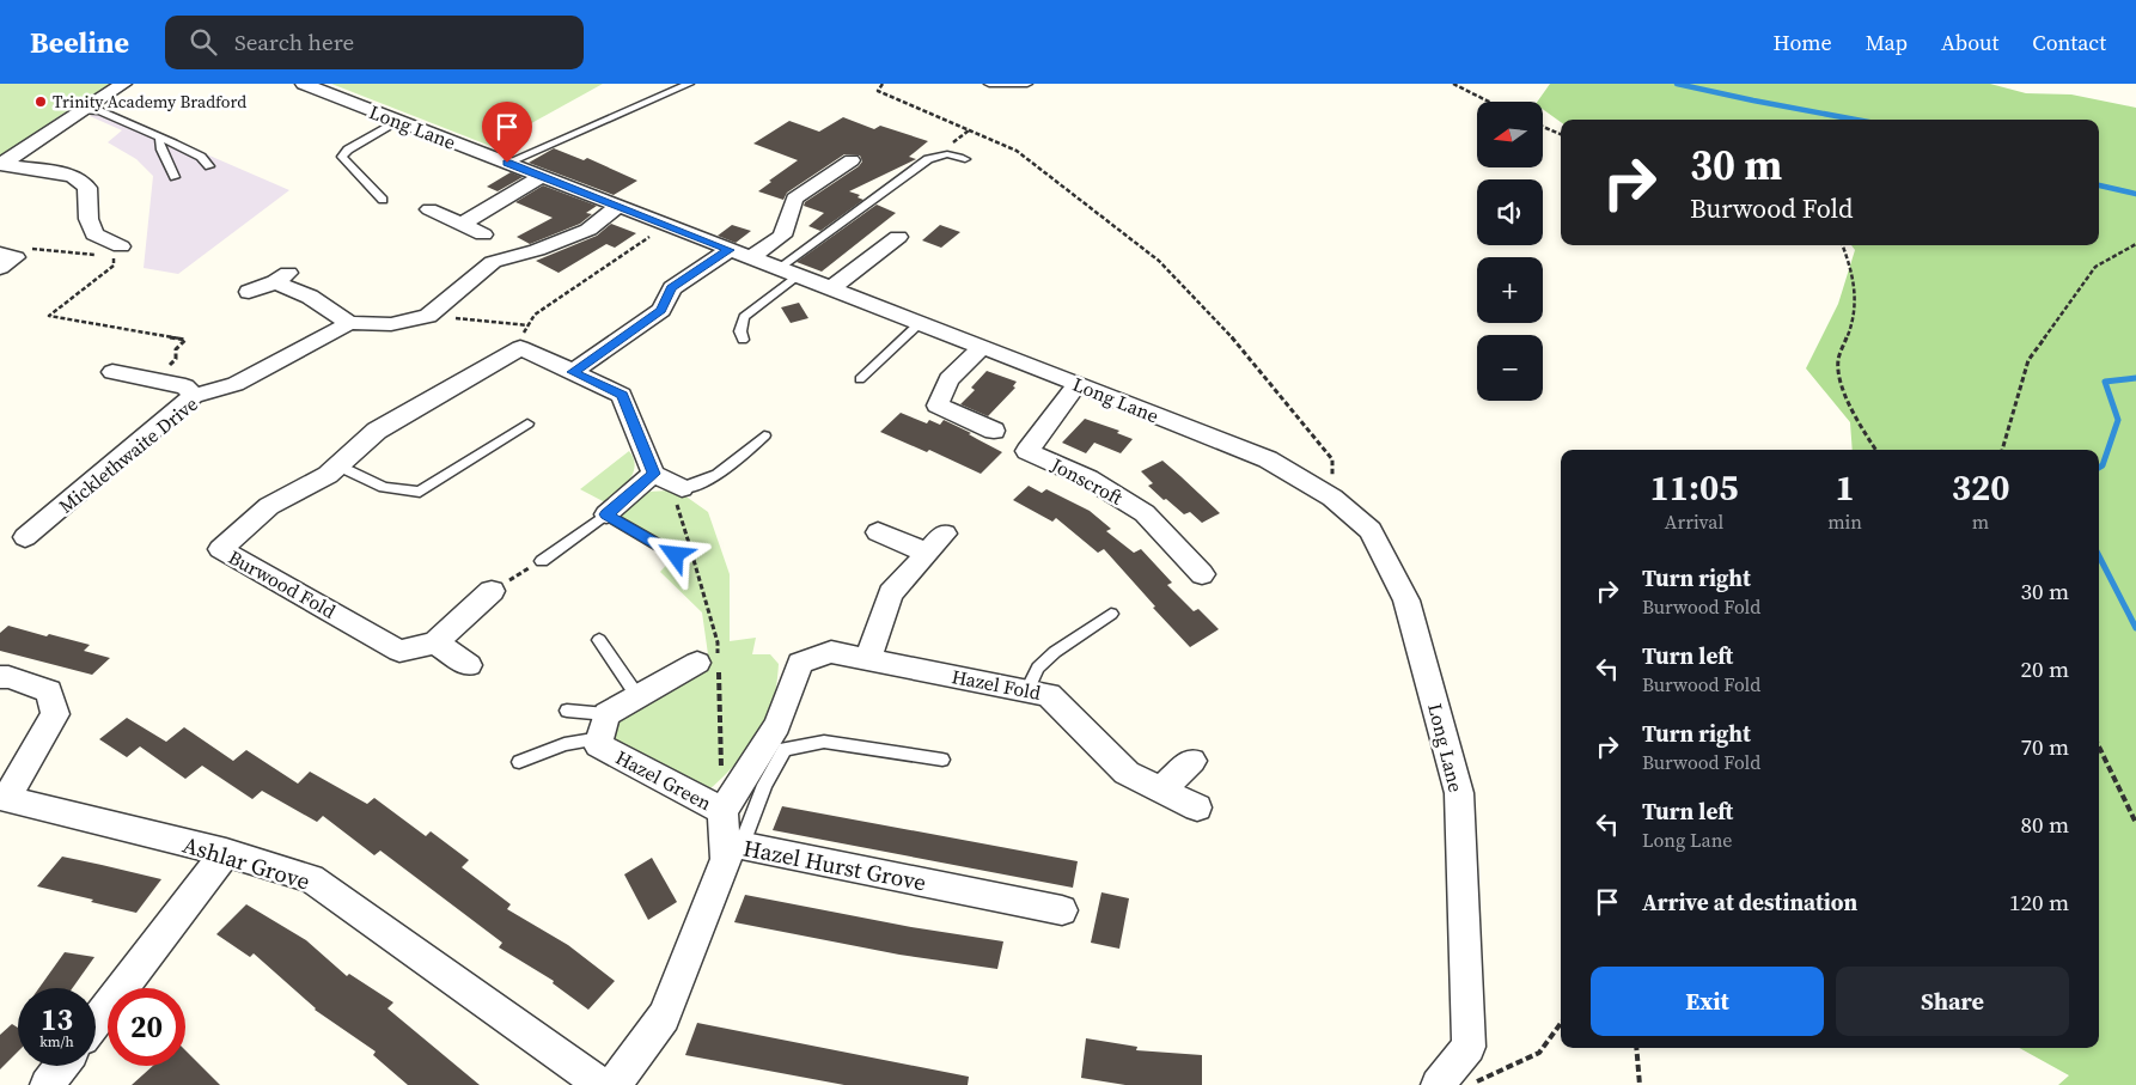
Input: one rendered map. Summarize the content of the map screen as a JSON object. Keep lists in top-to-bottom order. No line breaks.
{"streets":{"street":["Long Lane","Micklethwaite Drive","Jonscroft","Burwood Fold","Hazel Fold","Hazel Green","Ashlar Grove","Hazel Hurst Grove"]},"crossings":[["Long Lane","Micklethwaite Drive"],["Long Lane","Jonscroft"],["Hazel Fold","Hazel Green"]],"places":["Trinity Academy Bradford"],"north":"left","page":{"header":"Beeline","search":"Search here","nav":["Home","Map","About","Contact"],"map_buttons":["+","−"],"turn":["30 m","Burwood Fold"],"eta":["11:05","Arrival","1","min","320","m"],"list":[{"name":"Turn right","note":"Burwood Fold","value":"30 m"},{"name":"Turn left","note":"Burwood Fold","value":"20 m"},{"name":"Turn right","note":"Burwood Fold","value":"70 m"},{"name":"Turn left","note":"Long Lane","value":"80 m"},{"name":"Arrive at destination","value":"120 m"}],"buttons":["Exit","Share"],"speed":"13 km/h","limit":"20"}}
